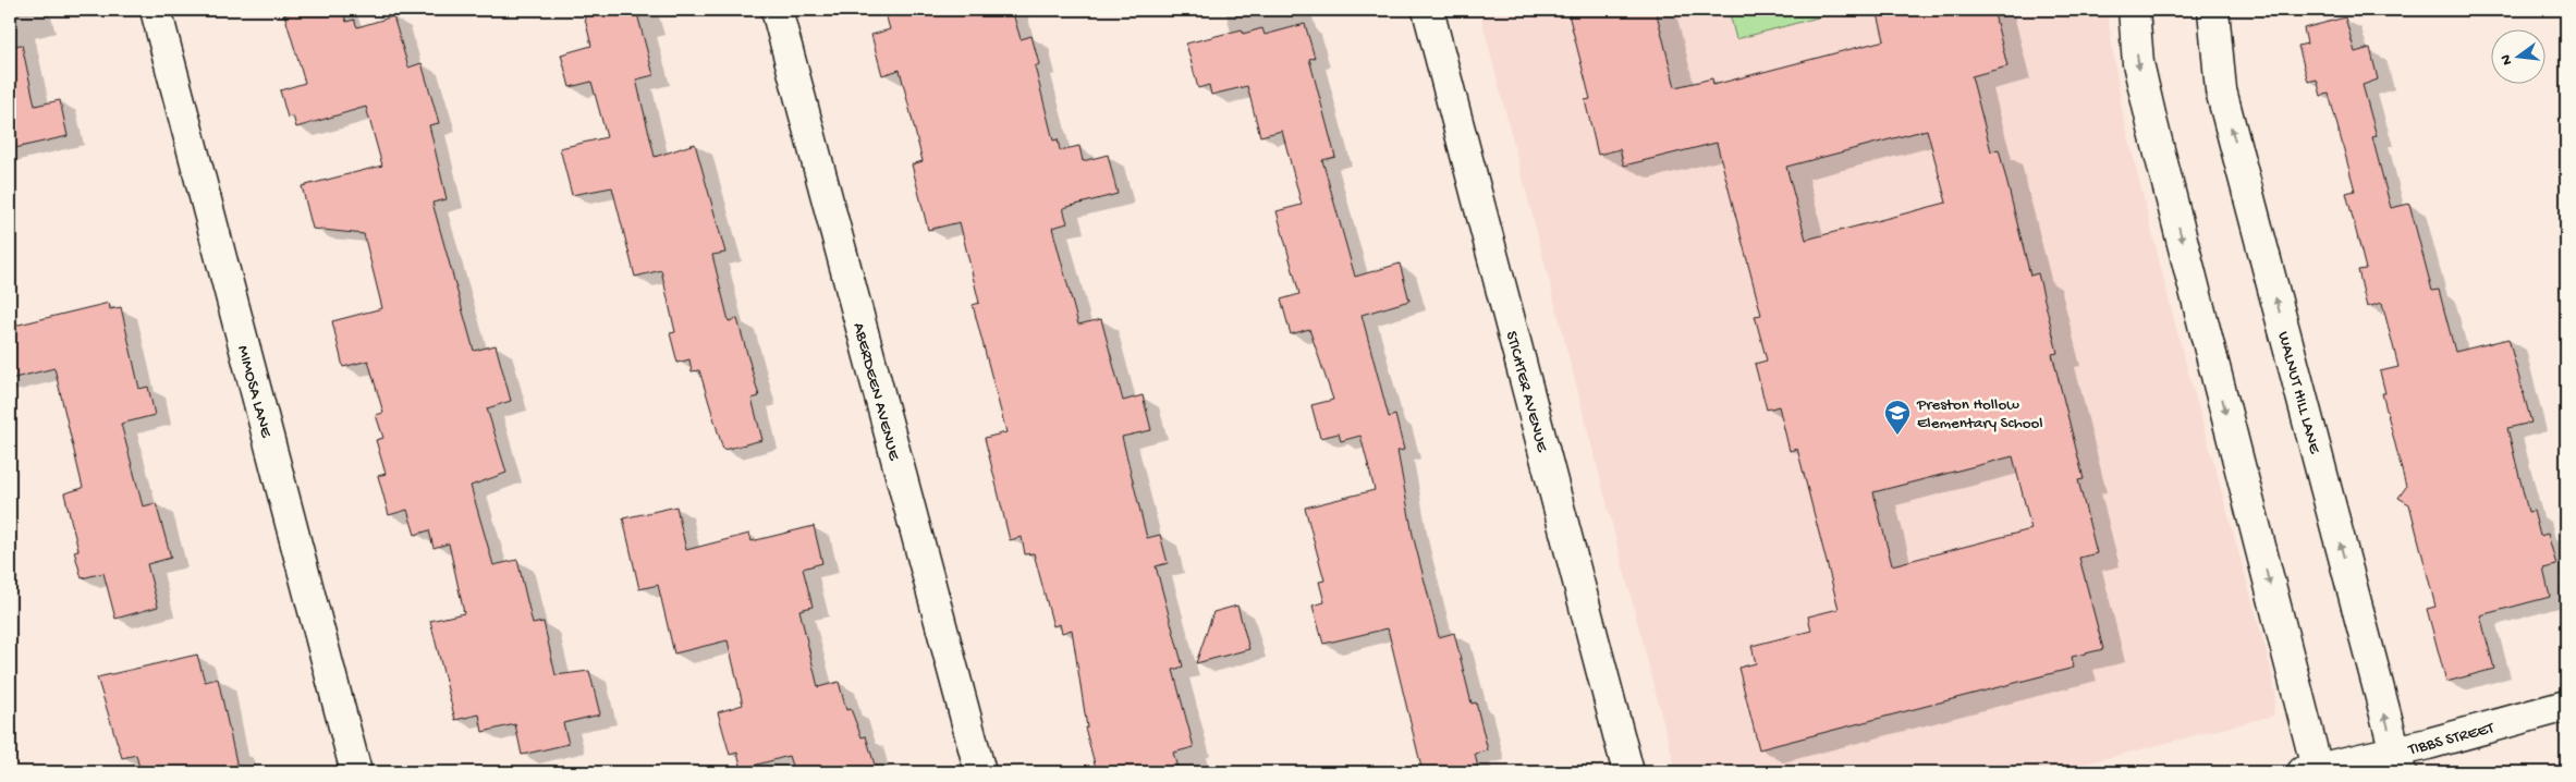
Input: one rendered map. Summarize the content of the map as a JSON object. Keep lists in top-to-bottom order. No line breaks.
{"streets":{"street":["MIMOSA LANE","ABERDEEN AVENUE","STICHTER AVENUE","WALNUT HILL LANE","TIBBS STREET"]},"crossings":[["WALNUT HILL LANE","TIBBS STREET"]],"places":{"school or university":["Preston Hollow Elementary School"]},"north":"left"}
